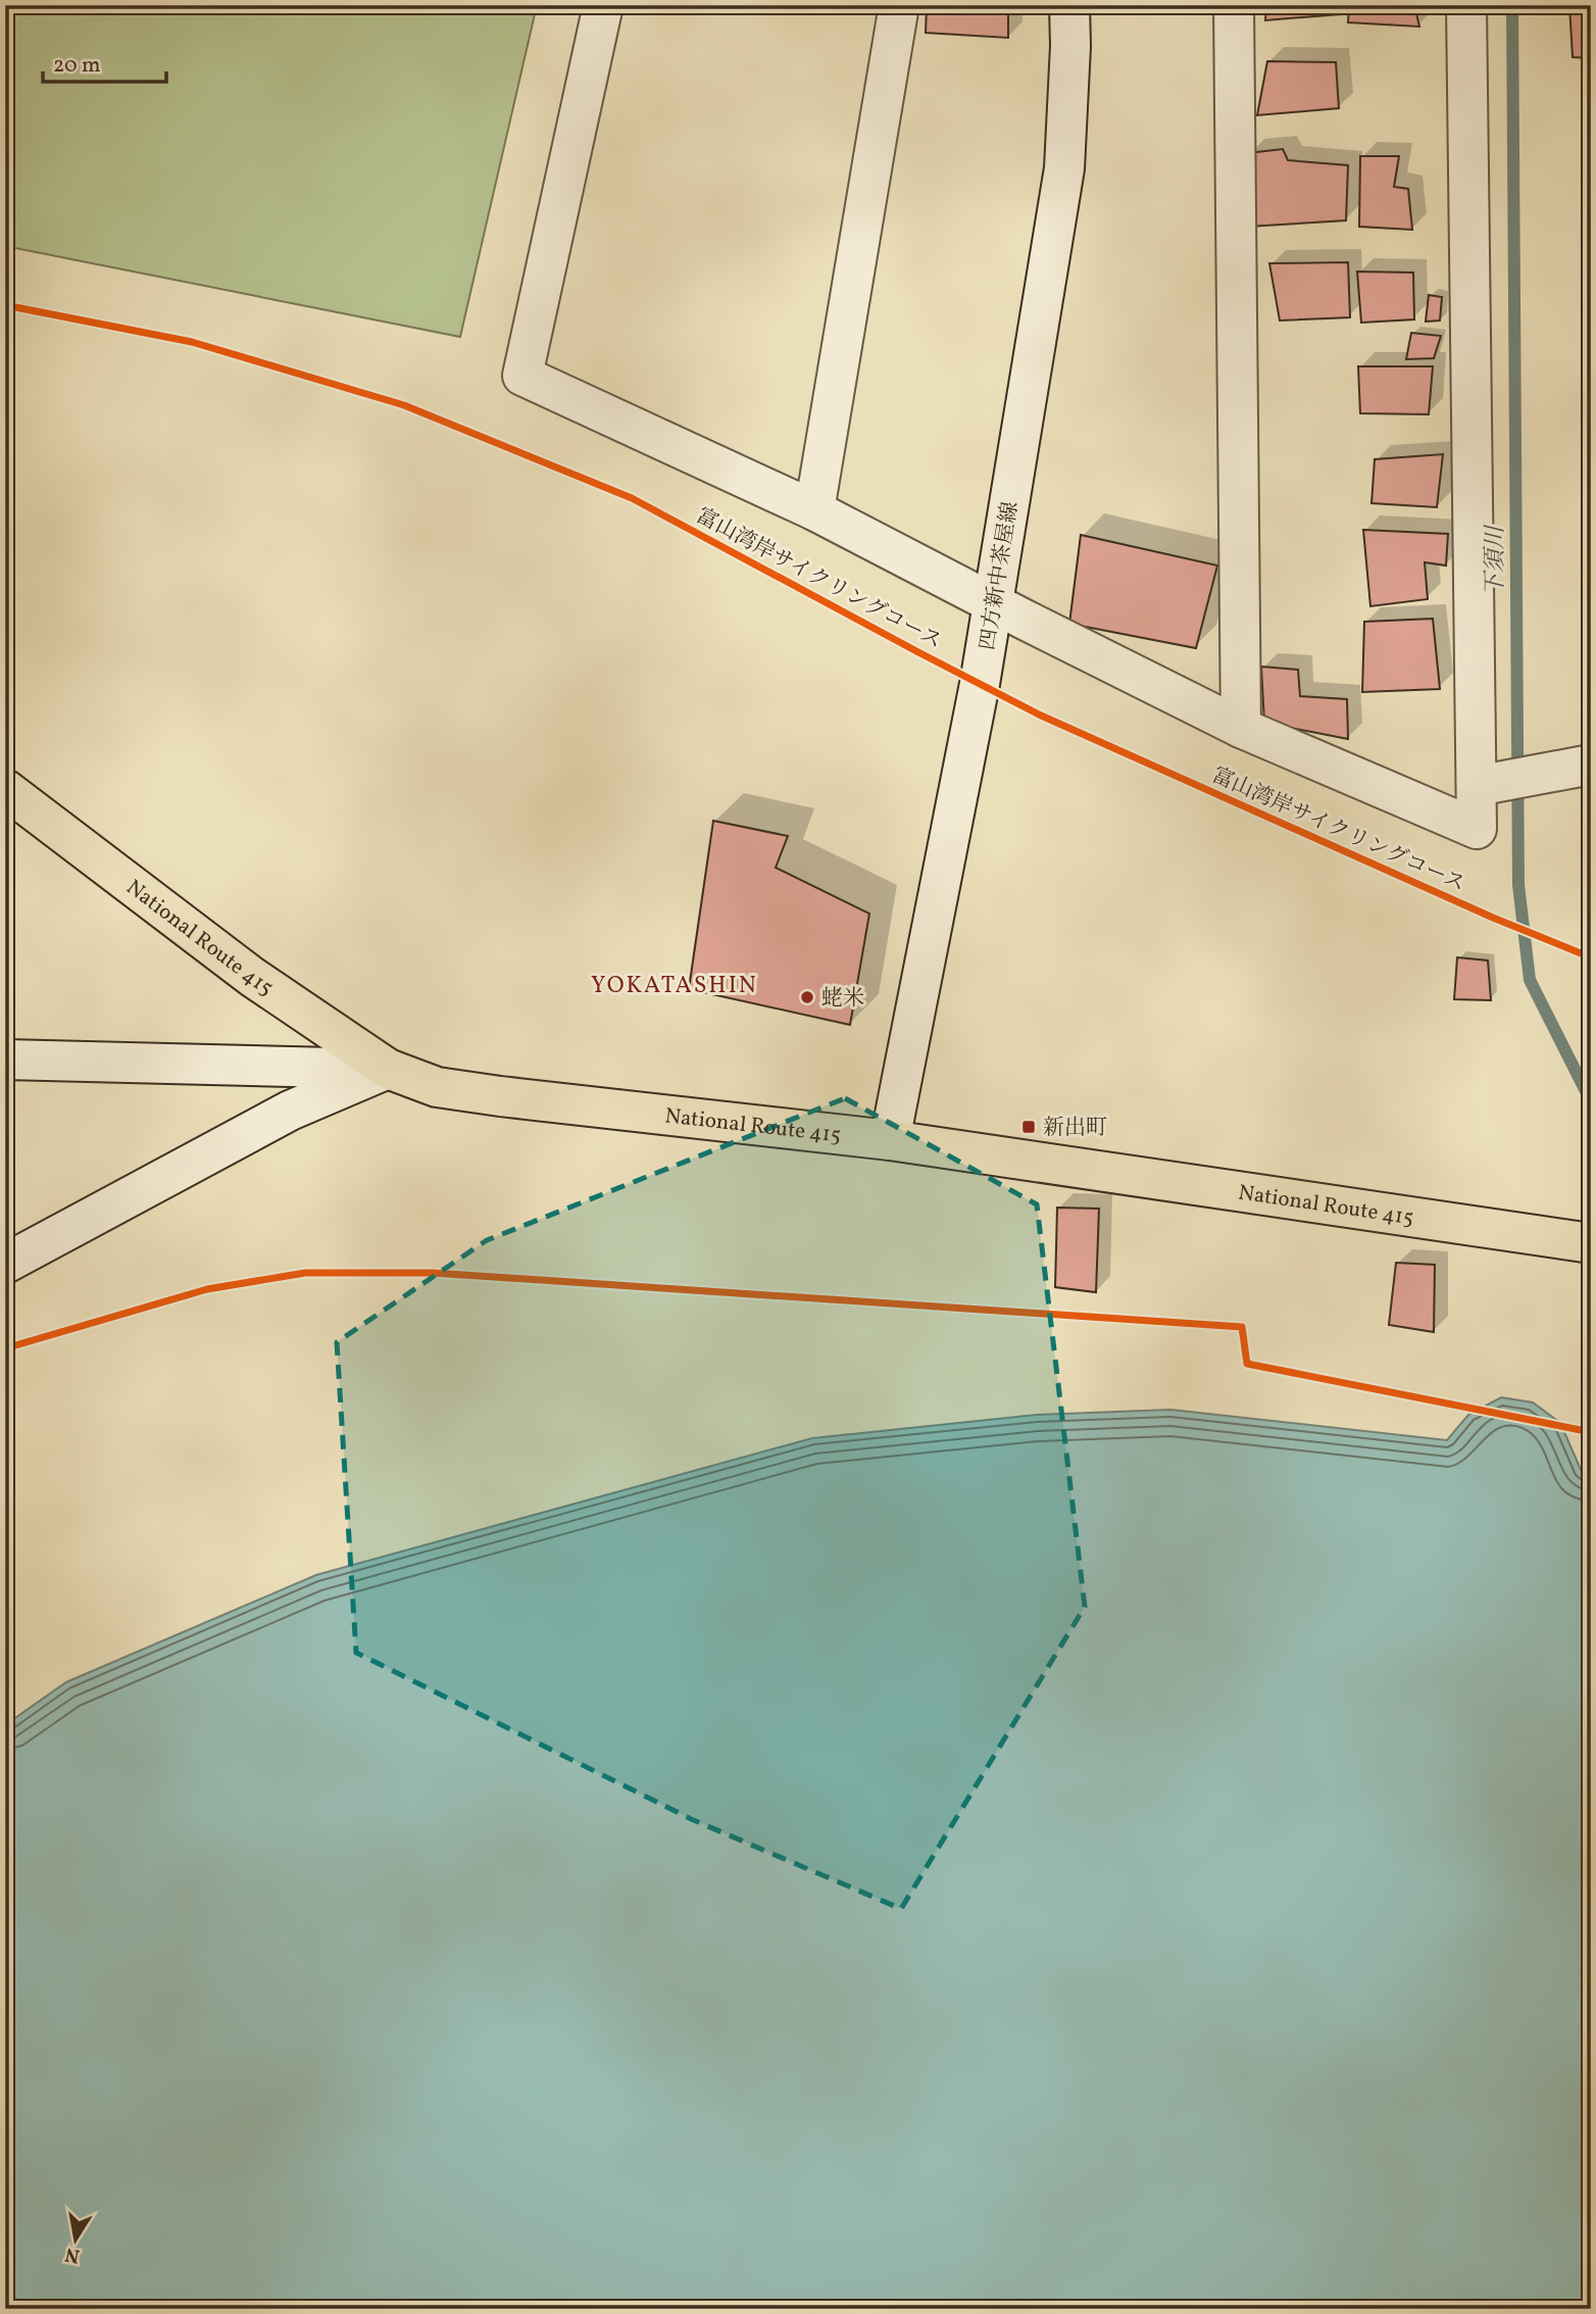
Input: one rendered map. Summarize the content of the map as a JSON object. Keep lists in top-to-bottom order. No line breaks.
{"streets":{"highway":["National Route 415"],"street":["四方新中茶屋線"],"cycle path":["富山湾岸サイクリングコース"]},"crossings":[["四方新中茶屋線","National Route 415"]],"districts":["YOKATASHIN"],"water":["下須川"],"places":{"other":["蛯米"],"transit":["新出町"]},"scale_bar":"20 m","north":"bottom"}
